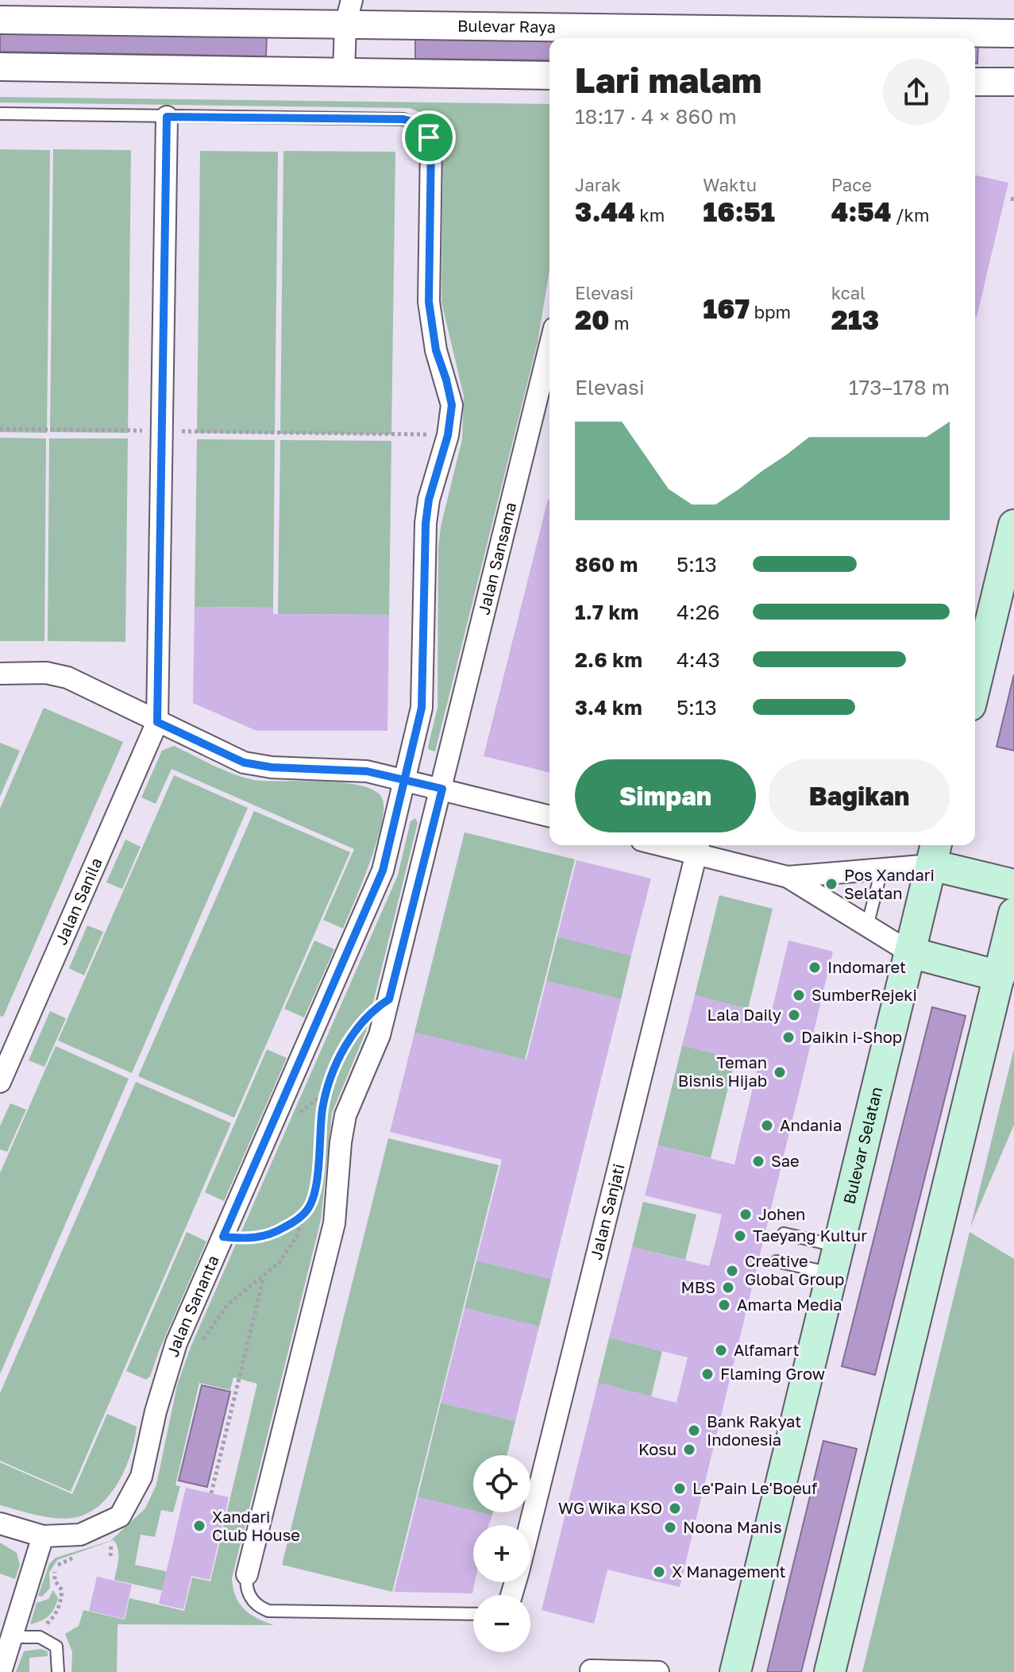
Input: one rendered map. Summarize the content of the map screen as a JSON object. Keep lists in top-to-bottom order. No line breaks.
{"streets":{"main road":["Bulevar Selatan"],"street":["Bulevar Raya","Jalan Sansama","Jalan Sanila","Jalan Sanjati","Jalan Sananta"]},"places":["Pos Xandari Selatan","Indomaret","SumberRejeki","Lala Daily","Daikin i-Shop","Teman Bisnis Hijab","Andania","Sae","Johen","Taeyang Kultur","Creative Global Group","MBS","Amarta Media","Alfamart","Flaming Grow","Bank Rakyat Indonesia","Kosu","Le'Pain Le'Boeuf","WG Wika KSO","Xandari Club House","Noona Manis","X Management"],"page":{"heading":["Lari malam","18:17 · 4 × 860 m"],"stats":[["Jarak","3.44 km"],["Waktu","16:51"],["Pace","4:54 /km"],["Elevasi","20 m"],["167 bpm"],["kcal","213"]],"chart":["Elevasi","173–178 m"],"list":[{"name":"860 m","note":"5:13"},{"name":"1.7 km","note":"4:26"},{"name":"2.6 km","note":"4:43"},{"name":"3.4 km","note":"5:13"}],"buttons":["Simpan","Bagikan"],"map_buttons":["+","−"]}}
